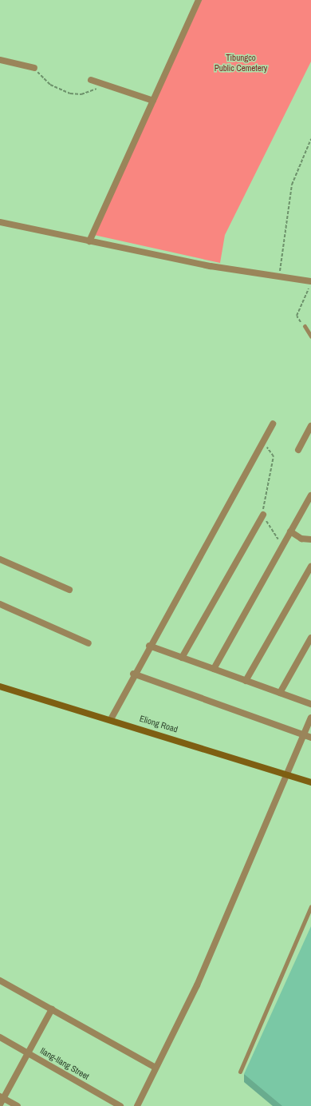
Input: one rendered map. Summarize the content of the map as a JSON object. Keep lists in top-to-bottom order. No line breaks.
{"streets":{"main road":["Eliong Road"],"street":["Ilang-Ilang Street"]},"parks":["Tibungco Public Cemetery"]}
